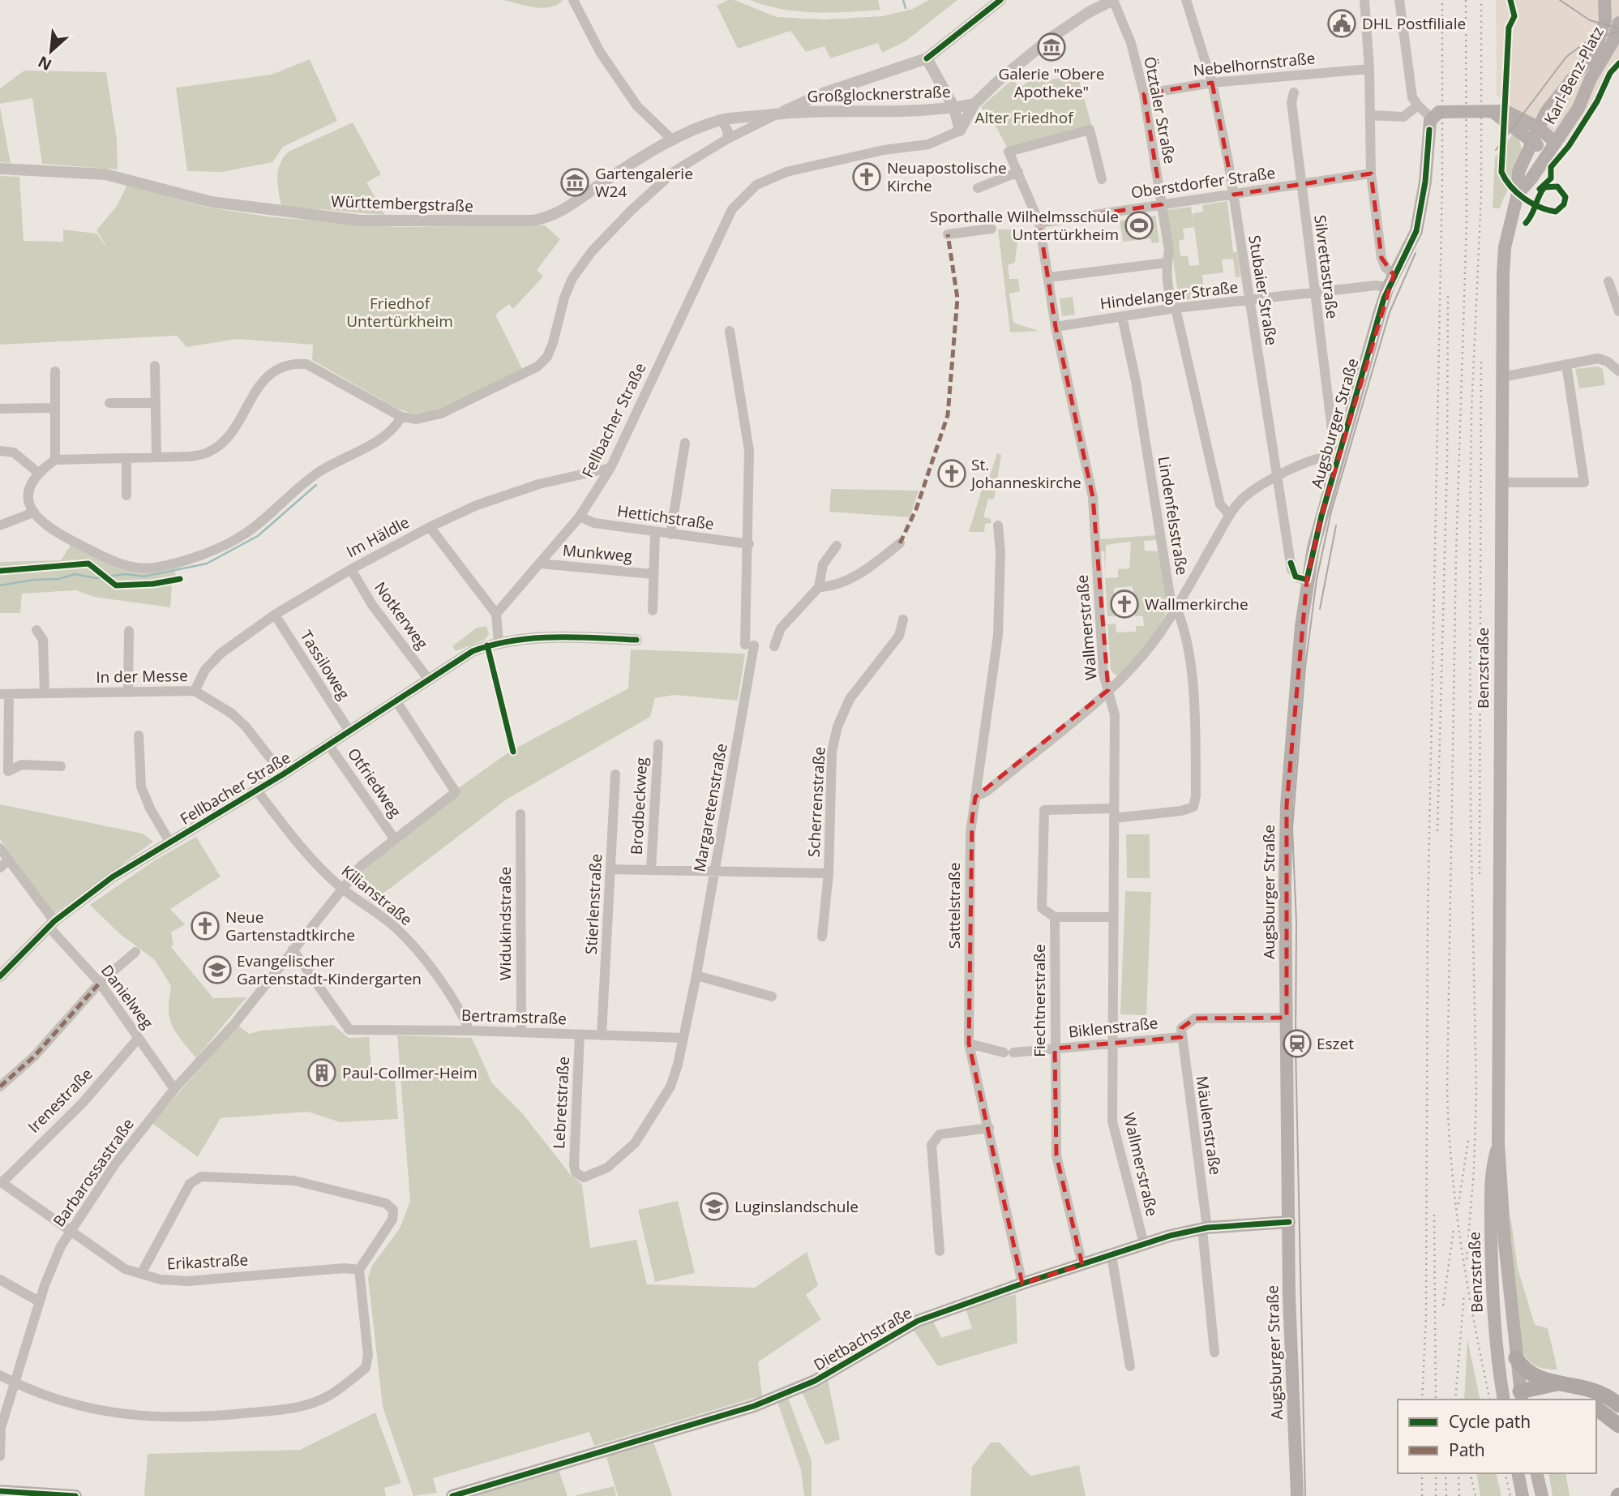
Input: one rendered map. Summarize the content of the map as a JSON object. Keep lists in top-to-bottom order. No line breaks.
{"streets":{"main road":["Karl-Benz-Platz","Augsburger Straße","Benzstraße","Dietbachstraße"],"street":["Nebelhornstraße","Großglocknerstraße","Ötztaler Straße","Oberstdorfer Straße","Württembergstraße","Silvrettastraße","Stubaier Straße","Hindelanger Straße","Fellbacher Straße","Lindenfelsstraße","Hettichstraße","Im Häldle","Munkweg","Notkerweg","Wallmerstraße","Tassiloweg","In der Messe","Otfriedweg","Scherrenstraße","Brodbeckweg","Margaretenstraße","Kilianstraße","Stierlenstraße","Sattelstraße","Widukindstraße","Danielweg","Fiechtnerstraße","Bertramstraße","Biklenstraße","Irenestraße","Lebretstraße","Mäulenstraße","Barbarossastraße","Erikastraße"]},"crossings":[["Nebelhornstraße","Ötztaler Straße"],["Nebelhornstraße","Stubaier Straße"],["Karl-Benz-Platz","Benzstraße"],["Großglocknerstraße","Ötztaler Straße"],["Großglocknerstraße","Württembergstraße"],["Ötztaler Straße","Oberstdorfer Straße"],["Ötztaler Straße","Hindelanger Straße"],["Oberstdorfer Straße","Silvrettastraße"],["Oberstdorfer Straße","Stubaier Straße"],["Oberstdorfer Straße","Wallmerstraße"],["Silvrettastraße","Hindelanger Straße"],["Silvrettastraße","Augsburger Straße"],["Stubaier Straße","Hindelanger Straße"],["Stubaier Straße","Augsburger Straße"],["Hindelanger Straße","Augsburger Straße"],["Hindelanger Straße","Lindenfelsstraße"],["Hindelanger Straße","Wallmerstraße"],["Fellbacher Straße","Hettichstraße"],["Fellbacher Straße","Im Häldle"],["Fellbacher Straße","Munkweg"],["Fellbacher Straße","Notkerweg"],["Fellbacher Straße","Tassiloweg"],["Fellbacher Straße","In der Messe"],["Fellbacher Straße","Otfriedweg"],["Fellbacher Straße","Kilianstraße"],["Fellbacher Straße","Danielweg"],["Fellbacher Straße","Barbarossastraße"],["Augsburger Straße","Biklenstraße"],["Augsburger Straße","Dietbachstraße"],["Lindenfelsstraße","Wallmerstraße"],["Hettichstraße","Margaretenstraße"],["Im Häldle","Notkerweg"],["Im Häldle","Tassiloweg"],["Im Häldle","In der Messe"],["Wallmerstraße","Biklenstraße"],["Wallmerstraße","Dietbachstraße"],["Otfriedweg","Barbarossastraße"],["Margaretenstraße","Bertramstraße"],["Margaretenstraße","Lebretstraße"],["Kilianstraße","Bertramstraße"],["Kilianstraße","Barbarossastraße"],["Stierlenstraße","Bertramstraße"],["Sattelstraße","Biklenstraße"],["Sattelstraße","Dietbachstraße"],["Widukindstraße","Bertramstraße"],["Danielweg","Irenestraße"],["Danielweg","Barbarossastraße"],["Fiechtnerstraße","Biklenstraße"],["Fiechtnerstraße","Dietbachstraße"],["Bertramstraße","Lebretstraße"],["Bertramstraße","Barbarossastraße"],["Biklenstraße","Mäulenstraße"],["Irenestraße","Erikastraße"],["Mäulenstraße","Dietbachstraße"],["Barbarossastraße","Erikastraße"]],"parks":["Alter Friedhof","Friedhof Untertürkheim"],"places":{"public building":["DHL Postfiliale"],"museum":["Galerie \"Obere Apotheke\"","Gartengalerie W24"],"church":["Neuapostolische Kirche","St. Johanneskirche","Wallmerkirche","Neue Gartenstadtkirche"],"sports":["Sporthalle Wilhelmsschule Untertürkheim"],"school or university":["Evangelischer Gartenstadt-Kindergarten","Luginslandschule"],"station":["Eszet"],"building":["Paul-Collmer-Heim"]},"legend":["Cycle path","Path"],"north":"bottom left"}
